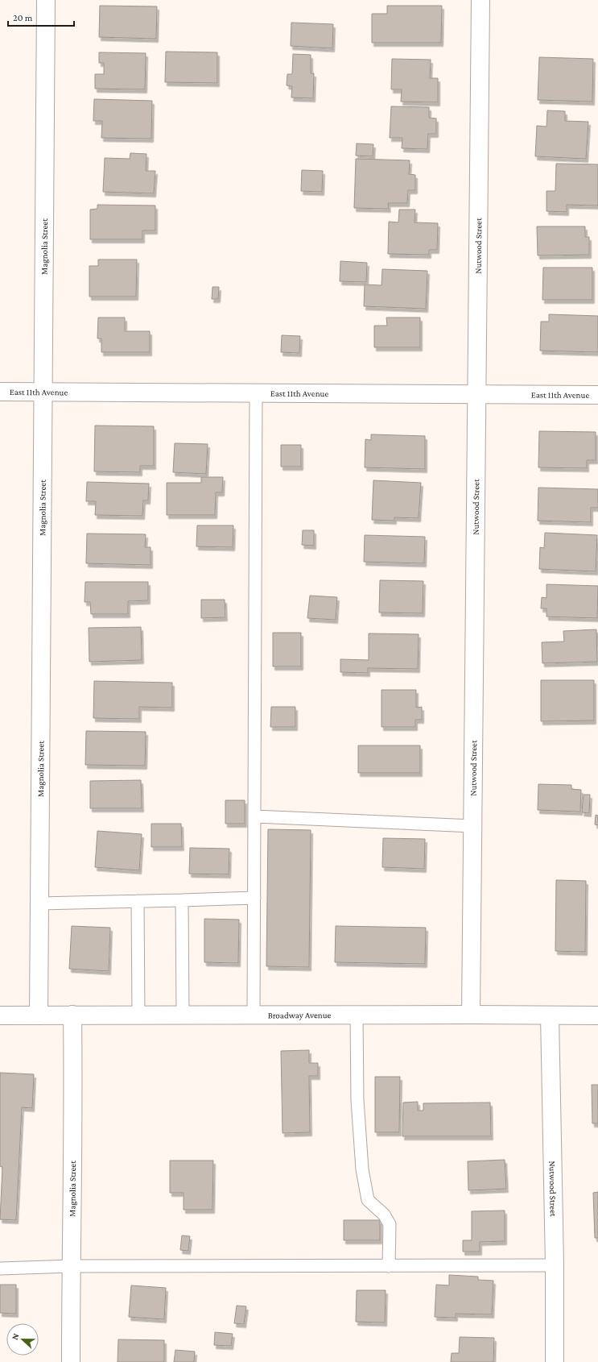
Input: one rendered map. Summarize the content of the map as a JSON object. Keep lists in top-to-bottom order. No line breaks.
{"streets":{"street":["Nutwood Street","Magnolia Street","East 11th Avenue","Broadway Avenue"]},"crossings":[["Nutwood Street","East 11th Avenue"],["Nutwood Street","Broadway Avenue"],["Magnolia Street","East 11th Avenue"],["Magnolia Street","Broadway Avenue"]],"scale_bar":"20 m","north":"left"}
